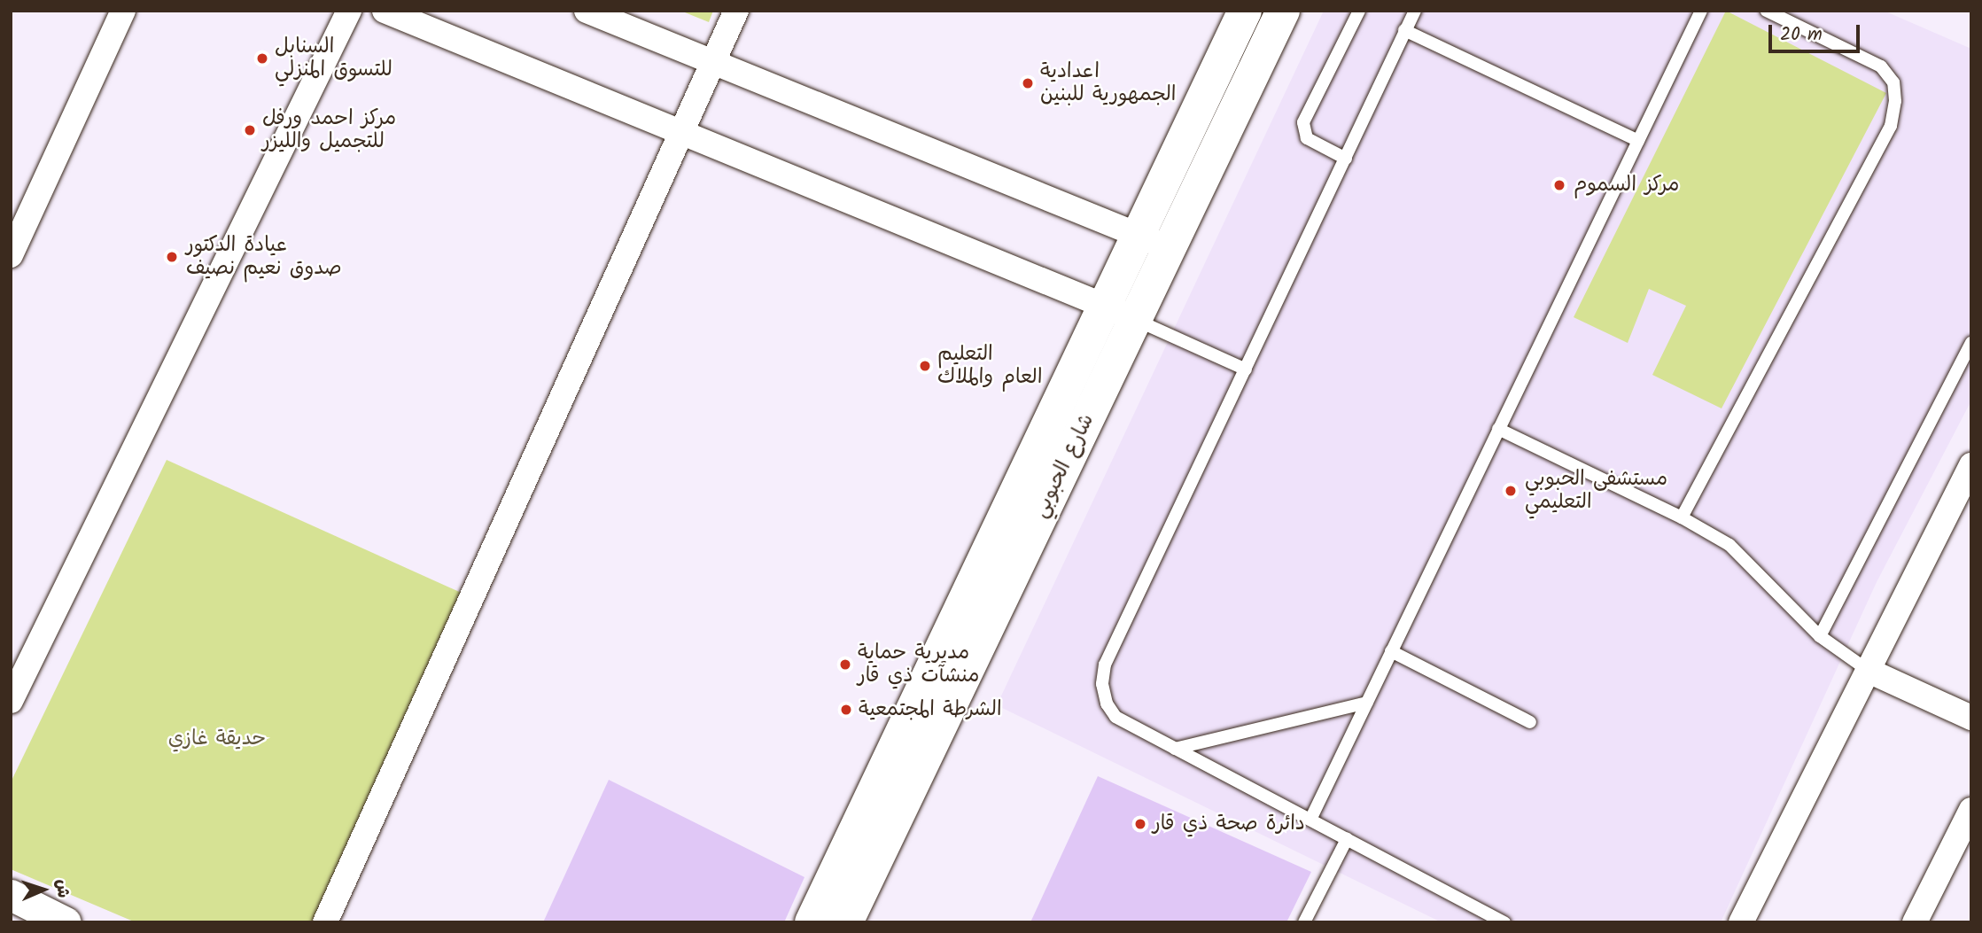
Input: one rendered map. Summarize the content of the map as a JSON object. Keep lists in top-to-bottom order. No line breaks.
{"streets":{"main road":["شارع الحبوبي"]},"parks":["حديقة غازي"],"places":["السنابل للتسوق المنزلي","اعدادية الجمهورية للبنين","مركز احمد ورفل للتجميل والليزر","مركز السموم","عيادة الدكتور صدوق نعيم نصيف","التعليم العام والملاك","مستشفى الحبوبي التعليمي","مديرية حماية منشآت ذي قار","الشرطة المجتمعية","دائرة صحة ذي قار"],"scale_bar":"20 m","north":"right"}
